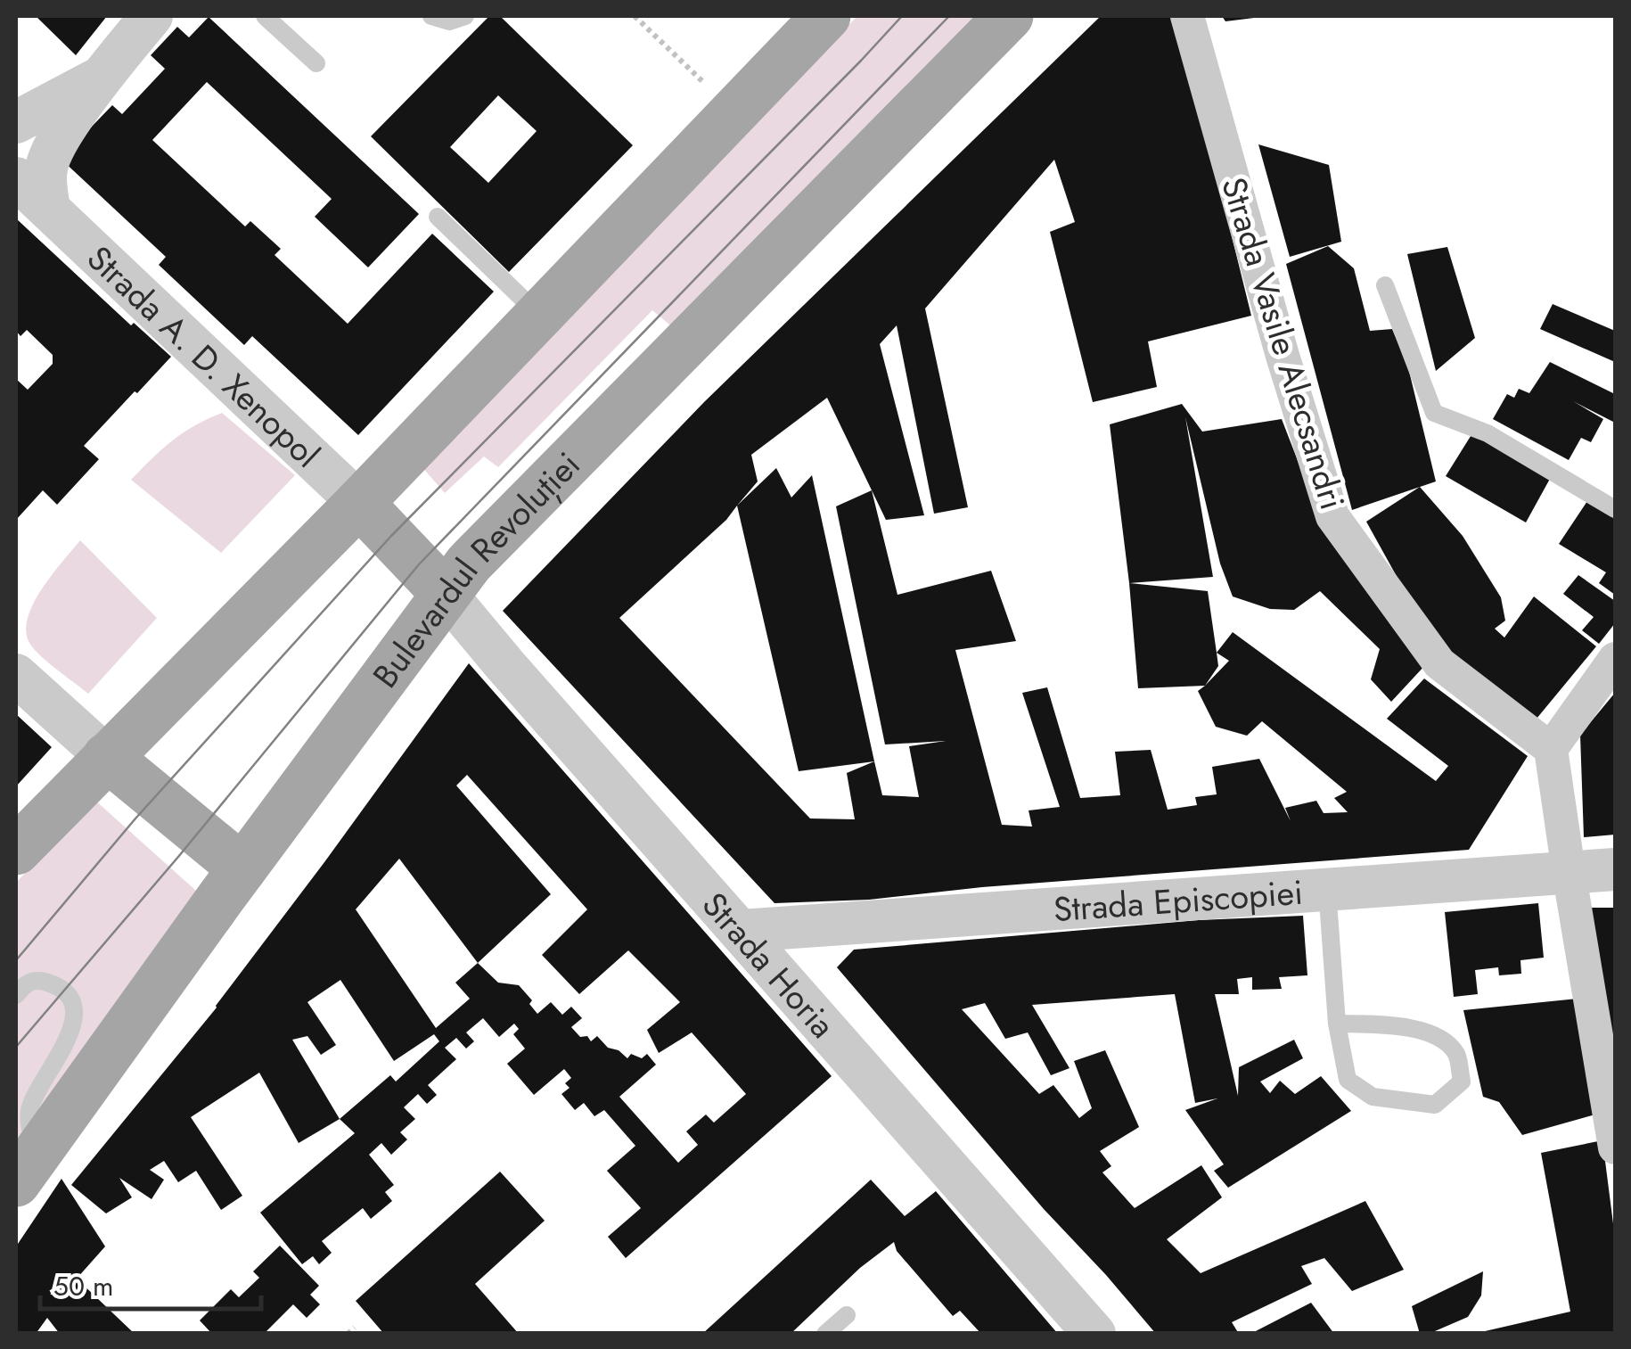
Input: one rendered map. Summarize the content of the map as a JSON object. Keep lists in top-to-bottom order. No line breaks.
{"streets":{"main road":["Bulevardul Revoluției"],"street":["Strada Vasile Alecsandri","Strada A. D. Xenopol","Strada Episcopiei","Strada Horia"]},"crossings":[["Bulevardul Revoluției","Strada Horia"],["Strada Episcopiei","Strada Horia"]],"scale_bar":"50 m"}
